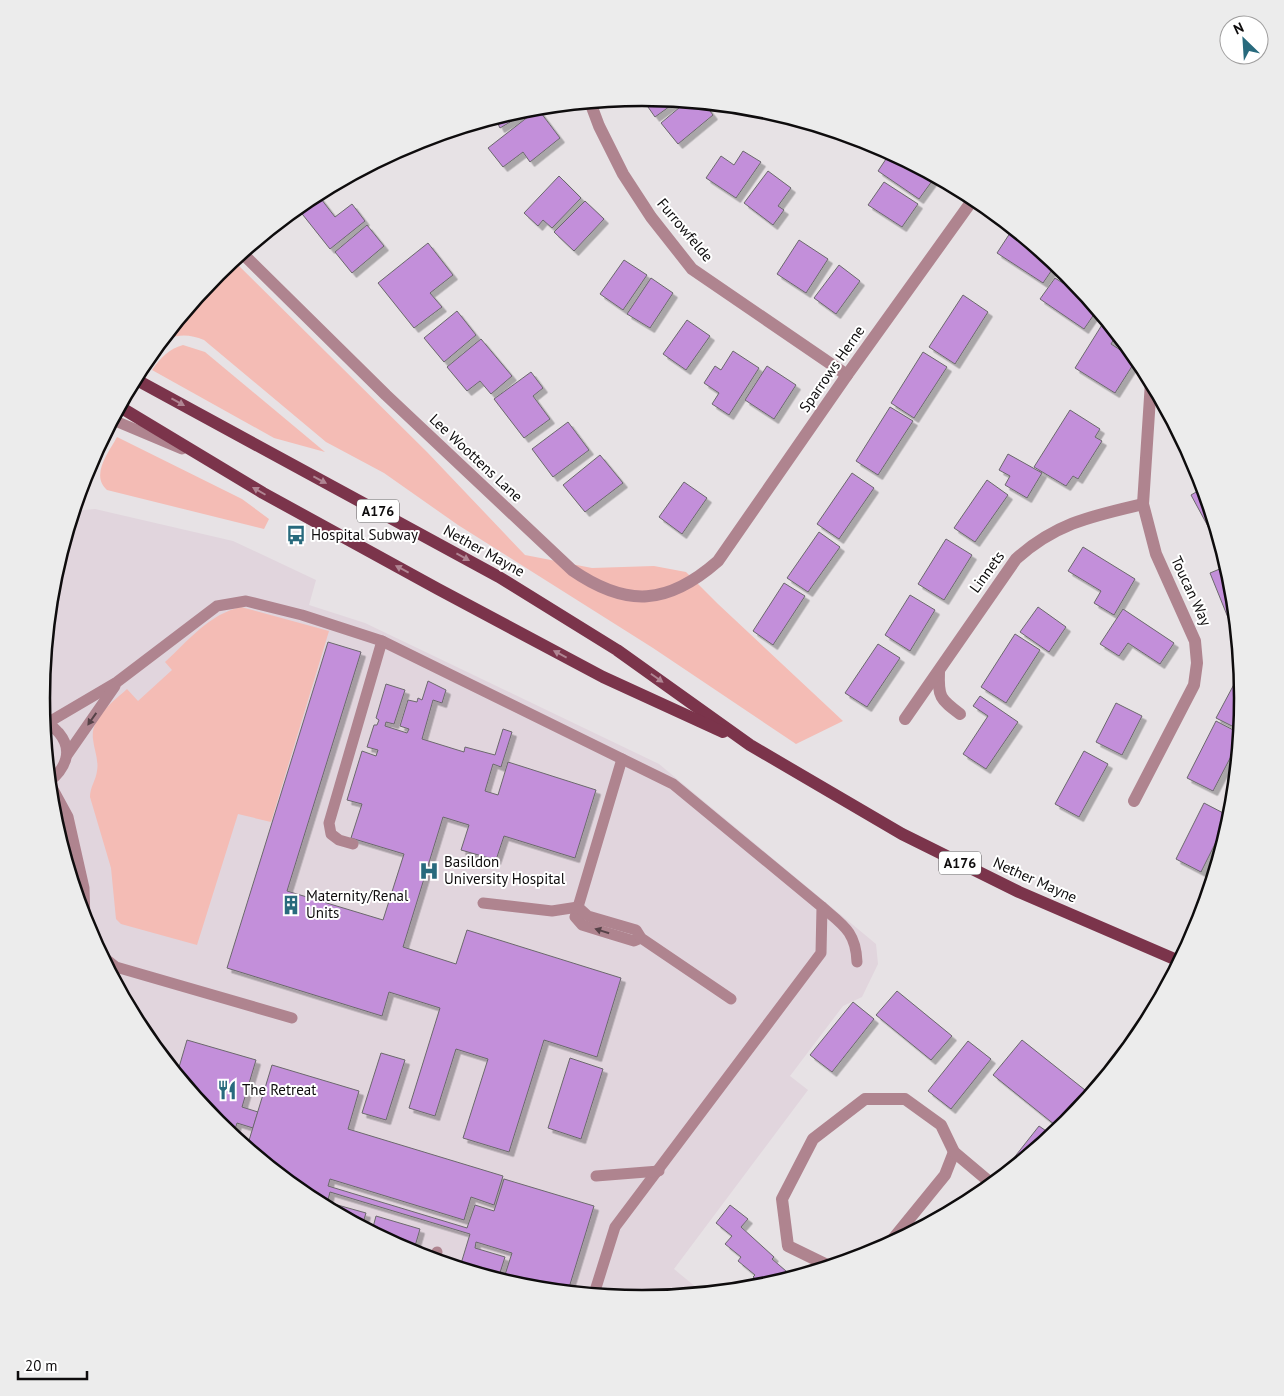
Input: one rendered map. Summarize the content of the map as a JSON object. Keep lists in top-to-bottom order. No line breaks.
{"streets":{"main road":["A176","Nether Mayne"],"street":["Furrowfelde","Sparrows Herne","Lee Woottens Lane","Linnets","Toucan Way"]},"crossings":[["Furrowfelde","Sparrows Herne"],["Sparrows Herne","Lee Woottens Lane"],["Linnets","Toucan Way"]],"places":{"bus stop":["Hospital Subway"],"hospital":["Basildon University Hospital"],"building":["Maternity/Renal Units"],"restaurant":["The Retreat"]},"scale_bar":"20 m","north":"top left"}
